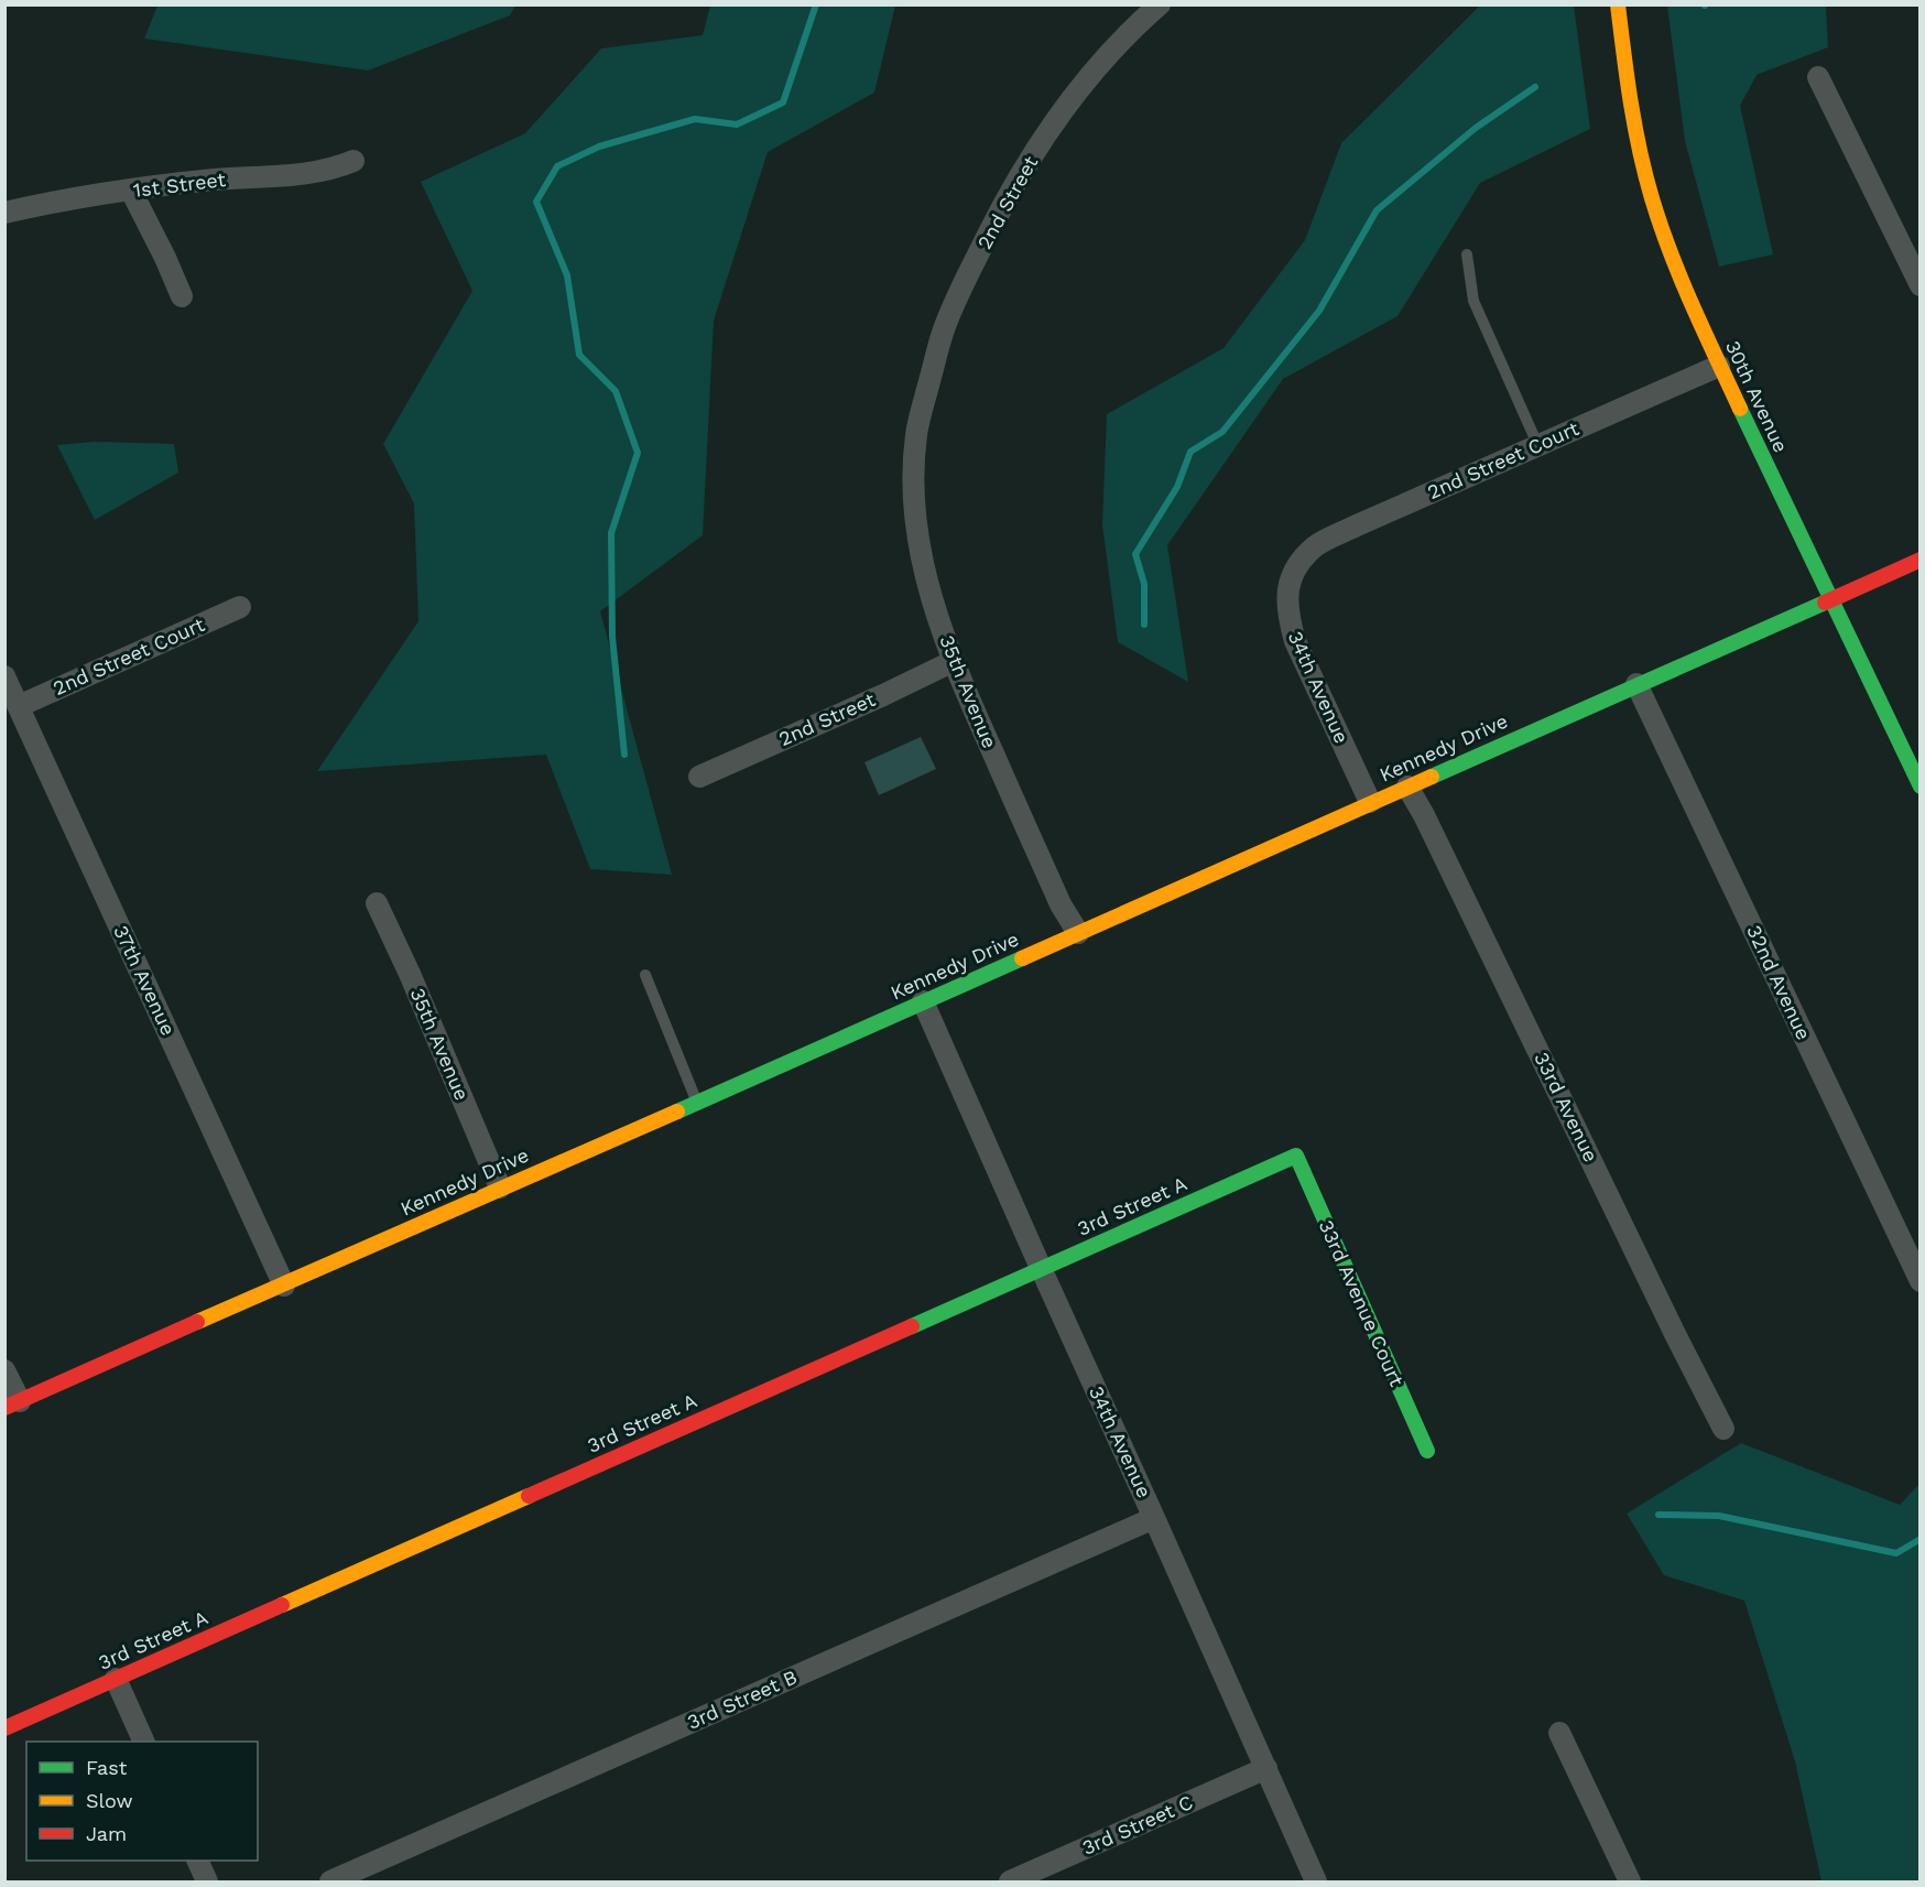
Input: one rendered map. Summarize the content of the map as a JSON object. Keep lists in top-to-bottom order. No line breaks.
{"streets":{"street":["1st Street","2nd Street","30th Avenue","2nd Street Court","34th Avenue","35th Avenue","Kennedy Drive","37th Avenue","32nd Avenue","33rd Avenue","3rd Street A","33rd Avenue Court","3rd Street B","3rd Street C"]},"crossings":[["2nd Street","35th Avenue"],["30th Avenue","2nd Street Court"],["30th Avenue","Kennedy Drive"],["2nd Street Court","34th Avenue"],["2nd Street Court","37th Avenue"],["34th Avenue","Kennedy Drive"],["34th Avenue","3rd Street A"],["34th Avenue","3rd Street B"],["34th Avenue","3rd Street C"],["35th Avenue","Kennedy Drive"],["Kennedy Drive","37th Avenue"],["Kennedy Drive","32nd Avenue"],["Kennedy Drive","33rd Avenue"],["3rd Street A","33rd Avenue Court"]],"legend":["Fast","Slow","Jam"]}
